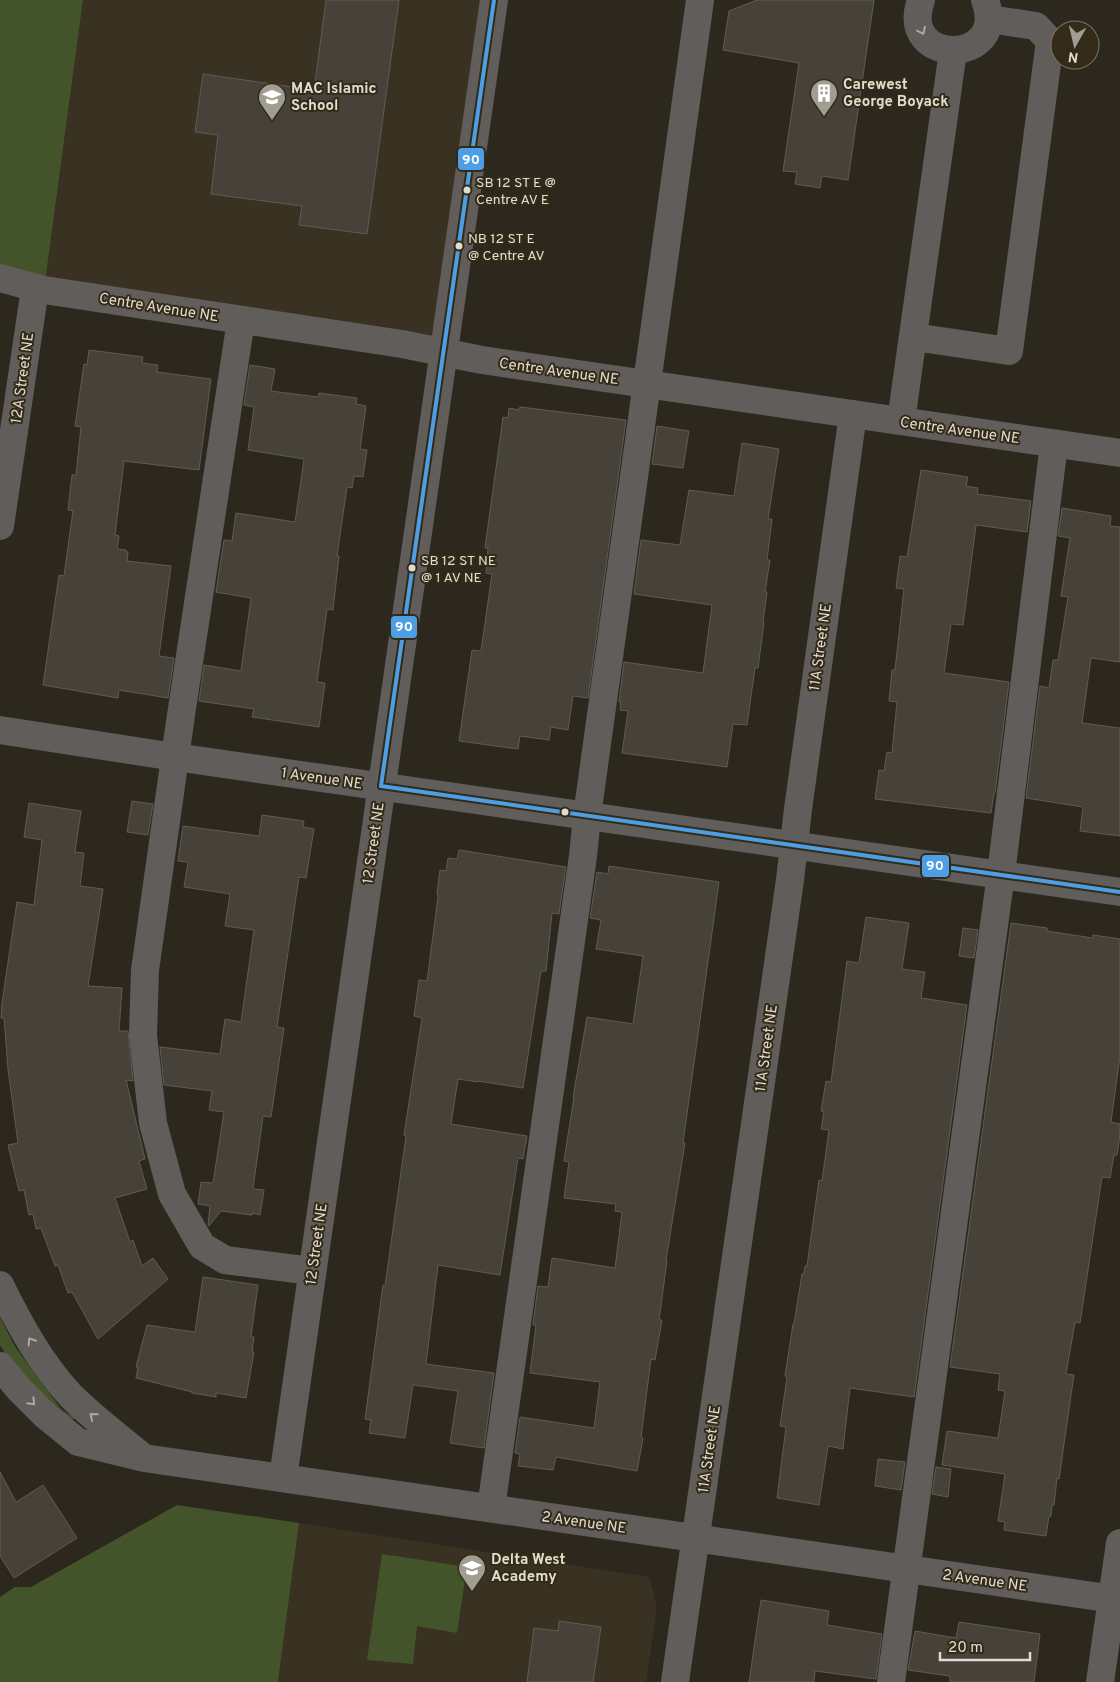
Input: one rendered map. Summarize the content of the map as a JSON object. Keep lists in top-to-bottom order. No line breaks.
{"streets":{"street":["Centre Avenue NE","12A Street NE","11A Street NE","1 Avenue NE","12 Street NE","2 Avenue NE"]},"crossings":[["Centre Avenue NE","12A Street NE"],["Centre Avenue NE","11A Street NE"],["Centre Avenue NE","12 Street NE"],["11A Street NE","1 Avenue NE"],["11A Street NE","2 Avenue NE"],["1 Avenue NE","12 Street NE"],["12 Street NE","2 Avenue NE"]],"places":{"building":["Carewest George Boyack"],"school or university":["MAC Islamic School","Delta West Academy"],"other":["SB 12 ST E @ Centre AV E","NB 12 ST E @ Centre AV","SB 12 ST NE @ 1 AV NE"]},"lines":["transit line 90"],"scale_bar":"20 m","north":"bottom"}
